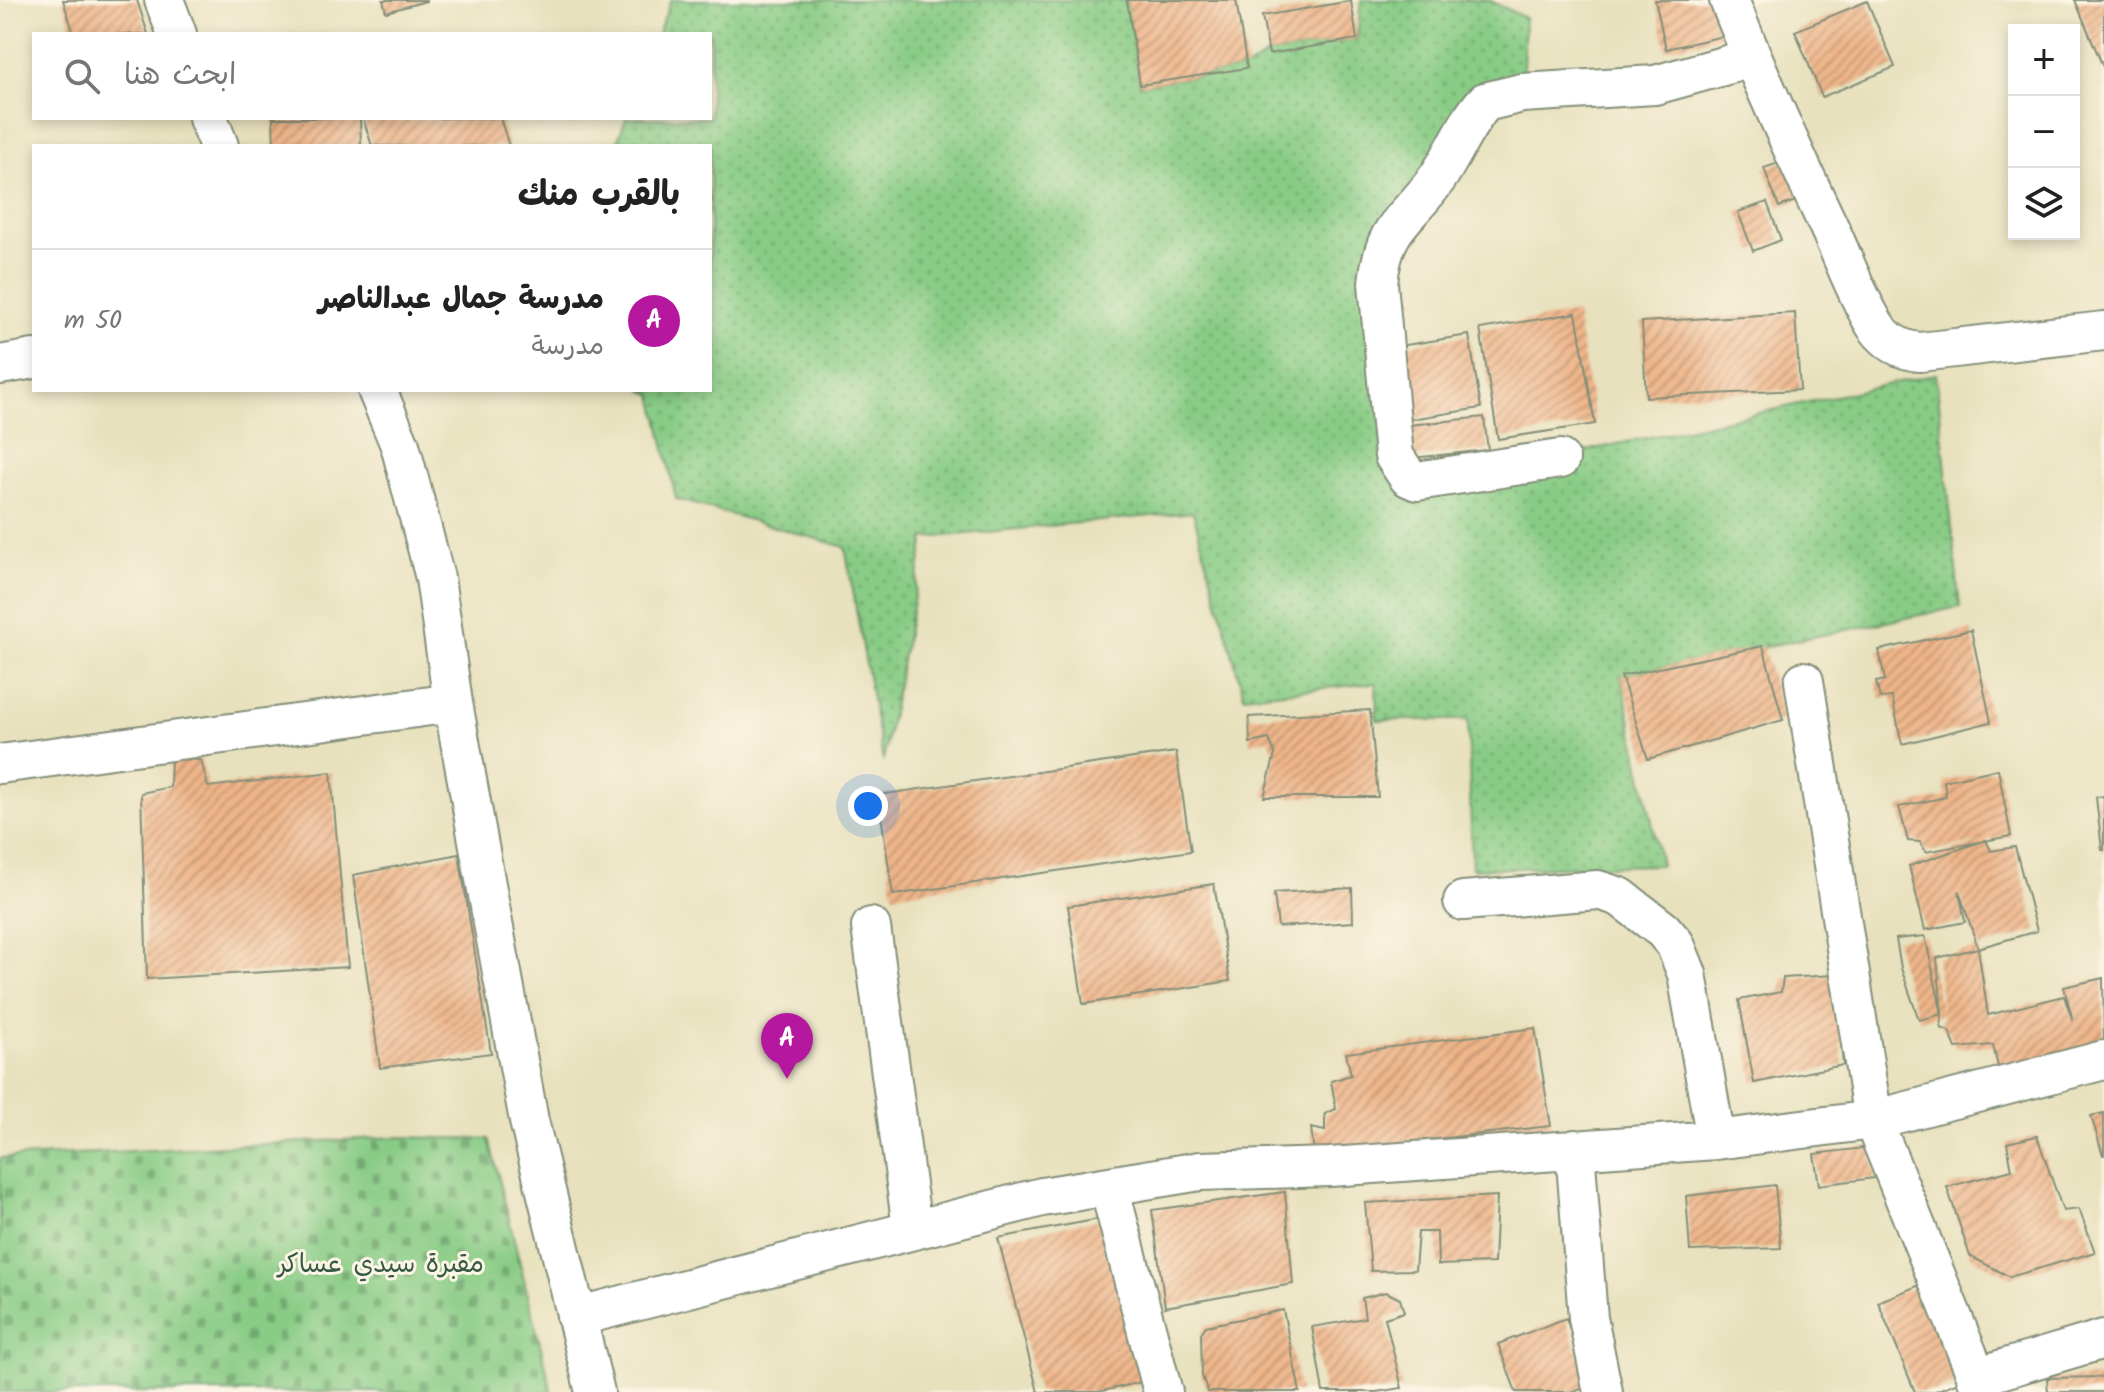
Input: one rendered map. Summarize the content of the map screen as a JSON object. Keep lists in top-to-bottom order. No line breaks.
{"parks":["مقبرة سيدي عساكر"],"page":{"map_buttons":["+","−"],"search":"ابحث هنا","heading":"بالقرب منك","list":[{"mark":"A","name":"مدرسة جمال عبدالناصر","note":"مدرسة","value":"50 m"}],"pins":"A"}}
